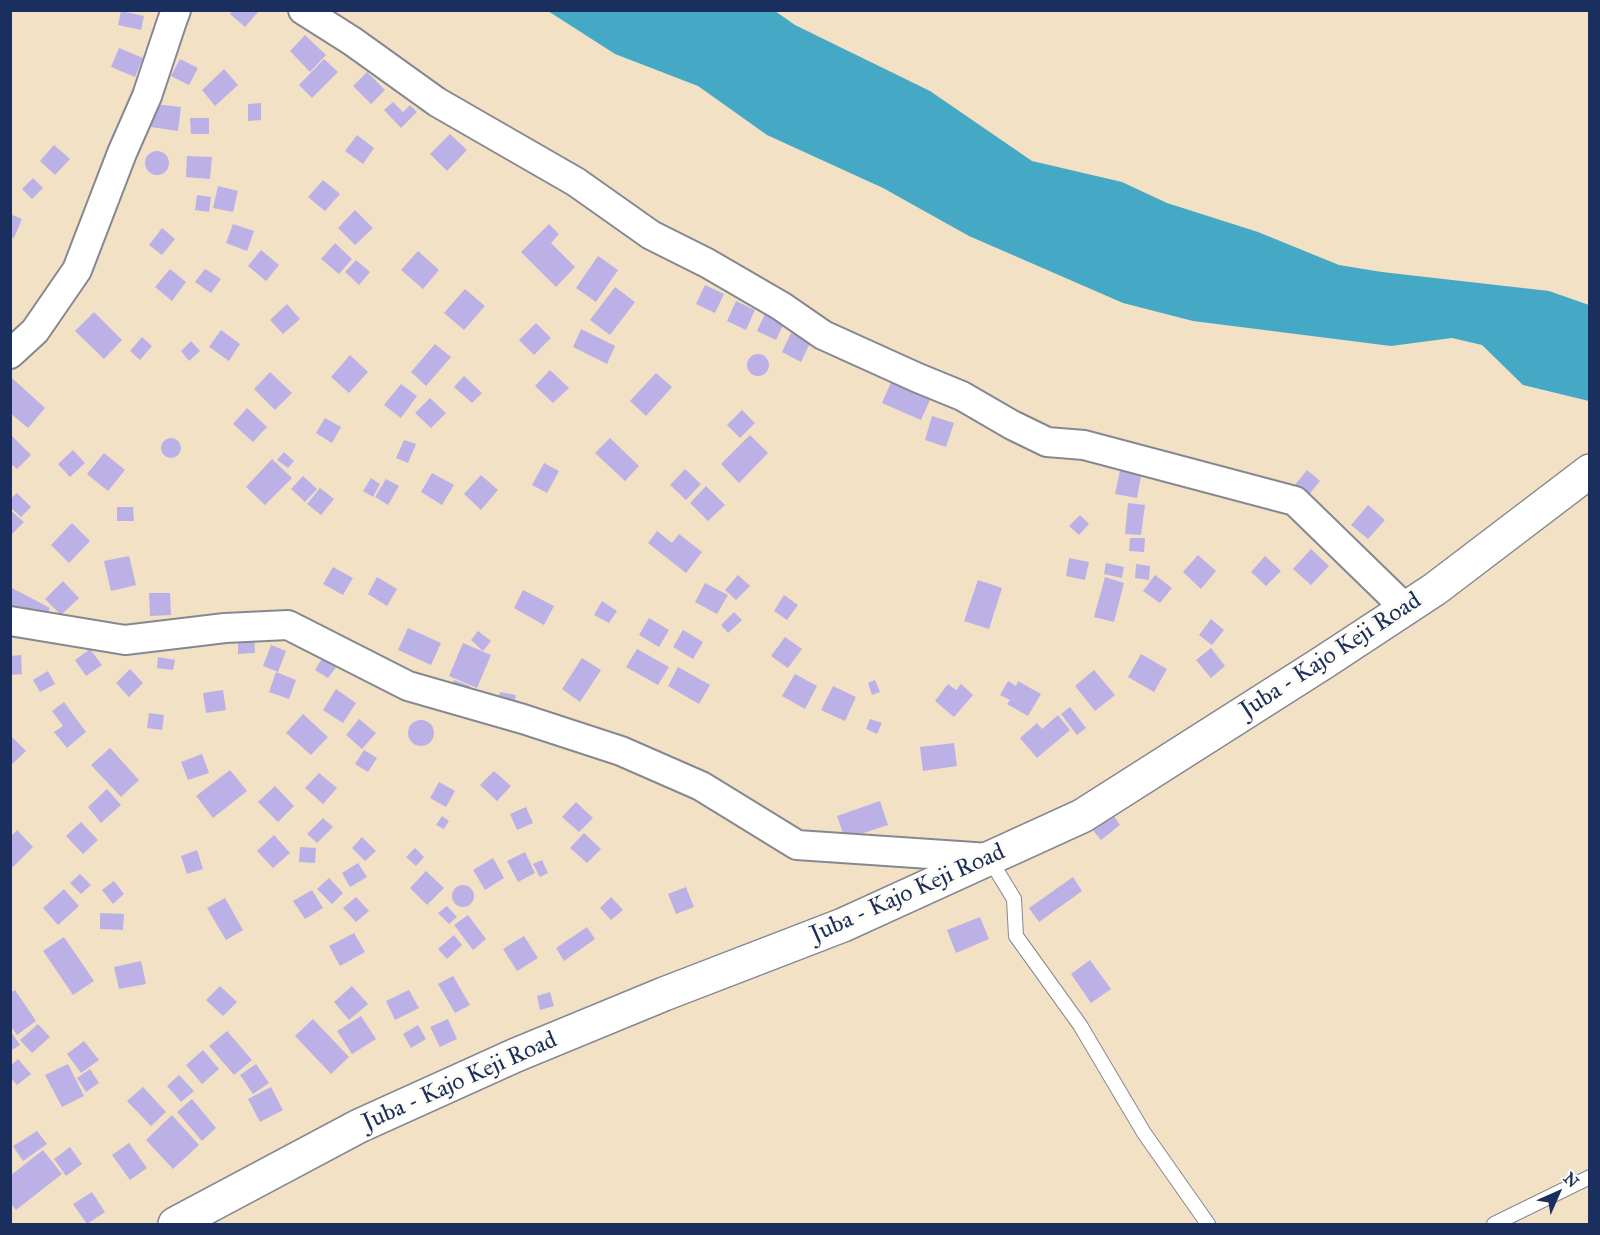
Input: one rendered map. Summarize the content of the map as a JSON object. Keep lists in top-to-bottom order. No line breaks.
{"streets":{"main road":["Juba - Kajo Keji Road"]},"north":"top right"}
